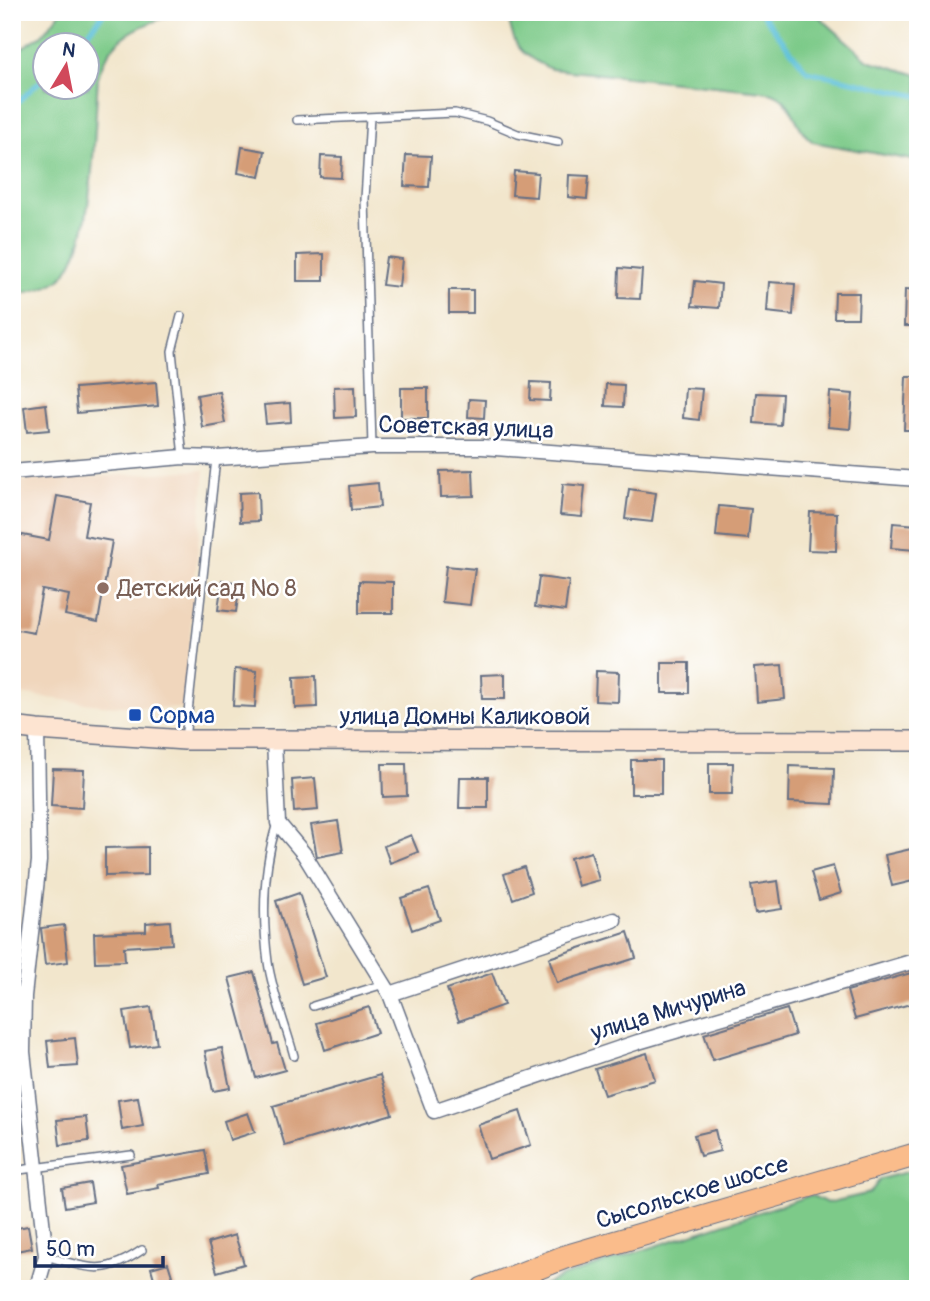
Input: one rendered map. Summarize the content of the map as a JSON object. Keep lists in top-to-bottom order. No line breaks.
{"streets":{"highway":["Сысольское шоссе"],"main road":["улица Домны Каликовой"],"street":["Советская улица","улица Мичурина"]},"places":{"other":["Детский сад № 8"],"transit":["Сорма"]},"scale_bar":"50 m","north":"top"}
